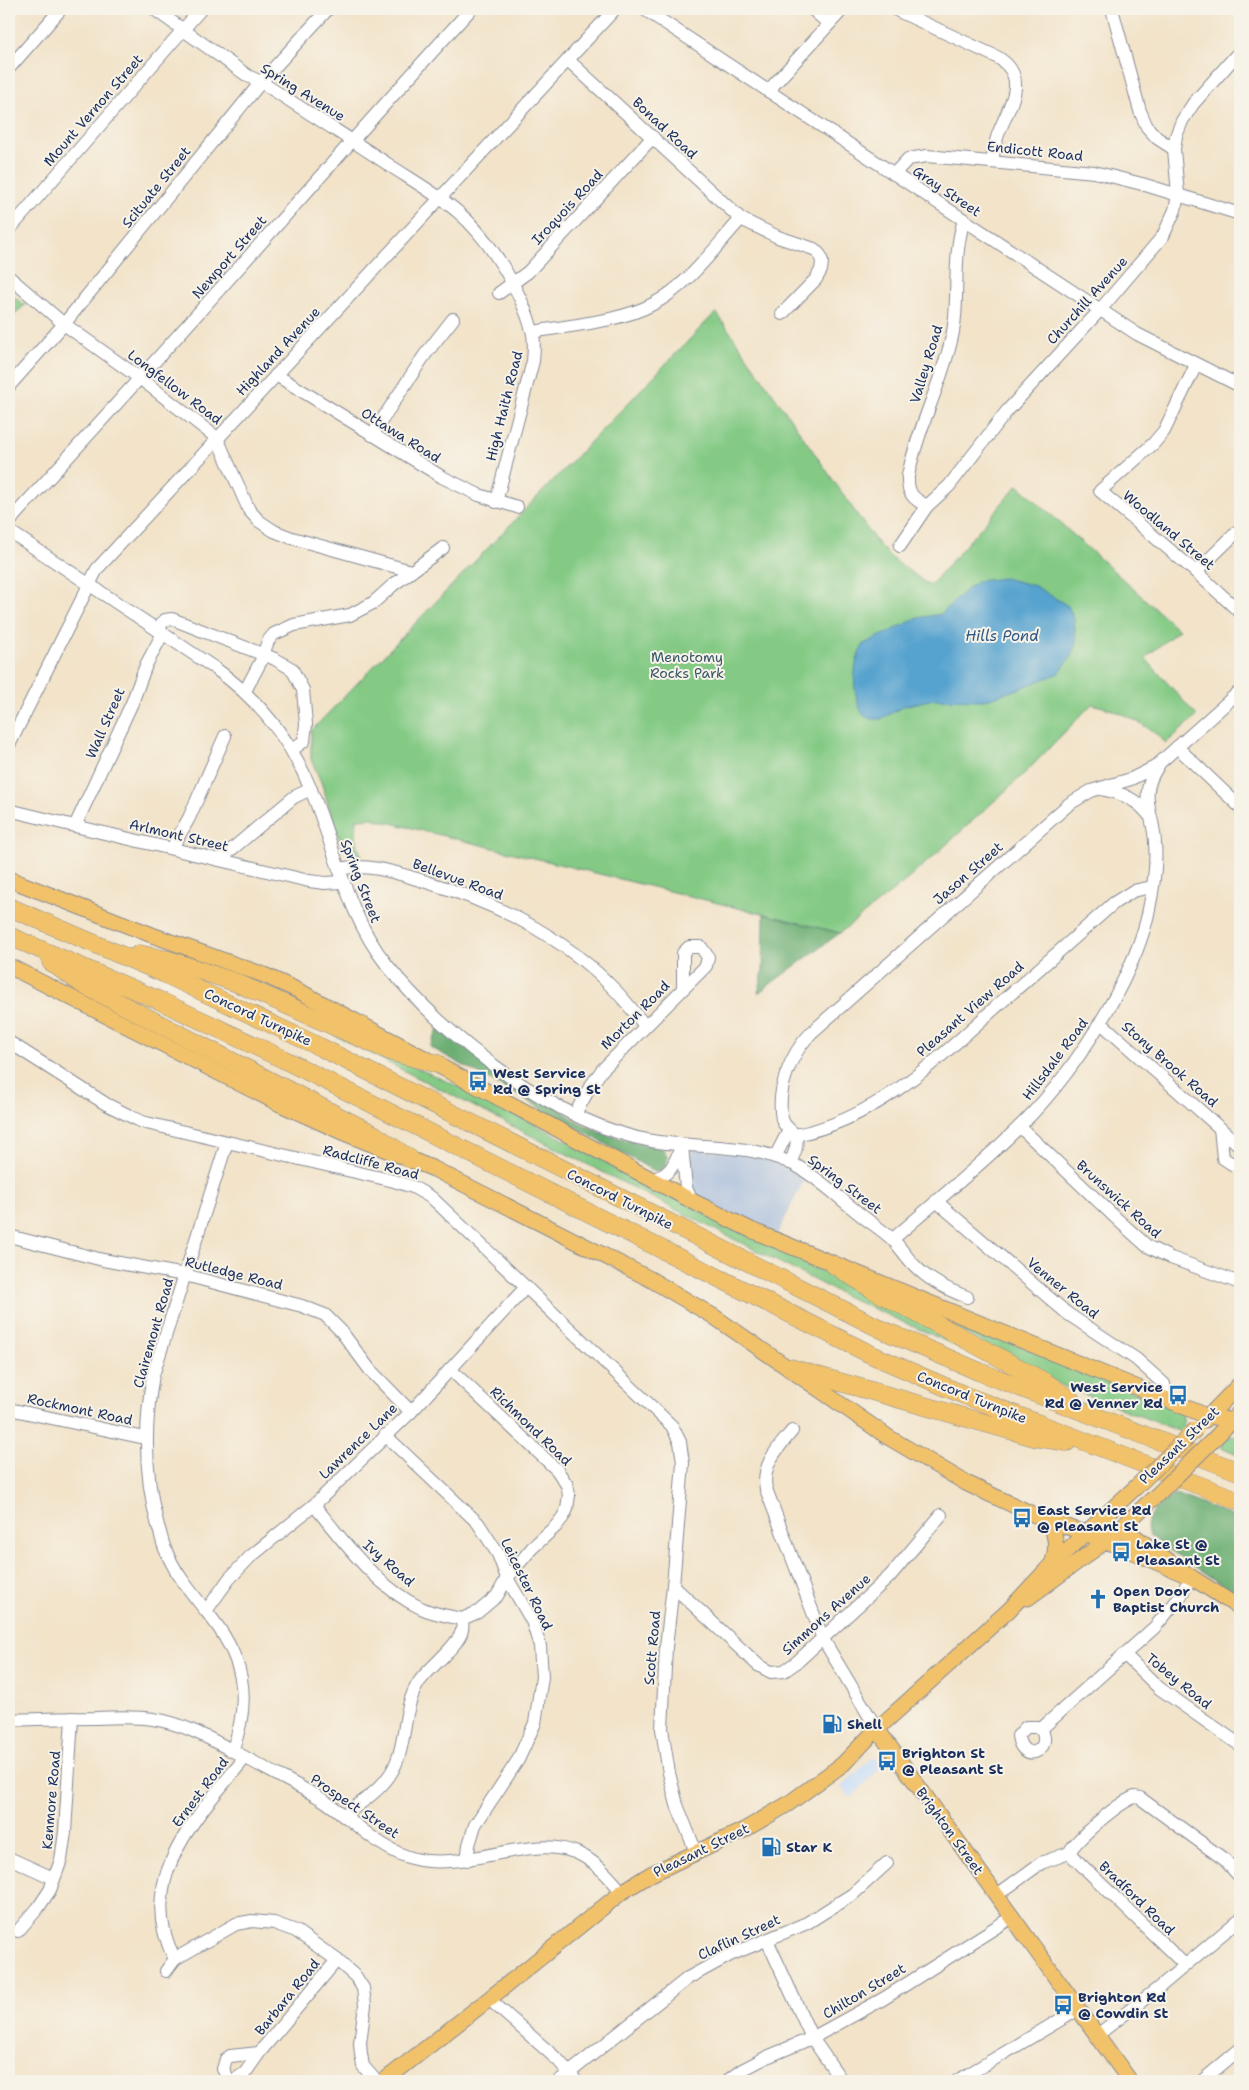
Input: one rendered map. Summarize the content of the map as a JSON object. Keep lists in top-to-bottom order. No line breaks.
{"streets":{"highway":["Concord Turnpike"],"main road":["Pleasant Street","Brighton Street"],"street":["Spring Avenue","Mount Vernon Street","Bonad Road","Endicott Road","Scituate Street","Gray Street","Iroquois Road","Newport Street","Churchill Avenue","Highland Avenue","Valley Road","Longfellow Road","High Haith Road","Ottawa Road","Woodland Street","Wall Street","Arlmont Street","Jason Street","Bellevue Road","Spring Street","Pleasant View Road","Morton Road","Hillsdale Road","Stony Brook Road","Radcliffe Road","Brunswick Road","Rutledge Road","Venner Road","Clairemont Road","Rockmont Road","Richmond Road","Lawrence Lane","Ivy Road","Leicester Road","Simmons Avenue","Scott Road","Tobey Road","Ernest Road","Kenmore Road","Prospect Street","Bradford Road","Claflin Street","Chilton Street","Barbara Road"]},"crossings":[["Spring Avenue","Mount Vernon Street"],["Spring Avenue","Scituate Street"],["Spring Avenue","Newport Street"],["Spring Avenue","Highland Avenue"],["Spring Avenue","High Haith Road"],["Bonad Road","Iroquois Road"],["Bonad Road","Highland Avenue"],["Endicott Road","Gray Street"],["Endicott Road","Churchill Avenue"],["Scituate Street","Longfellow Road"],["Gray Street","Churchill Avenue"],["Gray Street","Valley Road"],["Gray Street","Woodland Street"],["Iroquois Road","High Haith Road"],["Newport Street","Longfellow Road"],["Churchill Avenue","Valley Road"],["Highland Avenue","Longfellow Road"],["Highland Avenue","High Haith Road"],["Highland Avenue","Ottawa Road"],["Highland Avenue","Spring Street"],["High Haith Road","Ottawa Road"],["Wall Street","Arlmont Street"],["Wall Street","Spring Street"],["Arlmont Street","Spring Street"],["Jason Street","Spring Street"],["Jason Street","Pleasant View Road"],["Jason Street","Hillsdale Road"],["Bellevue Road","Spring Street"],["Bellevue Road","Morton Road"],["Spring Street","Morton Road"],["Spring Street","Hillsdale Road"],["Pleasant View Road","Hillsdale Road"],["Hillsdale Road","Stony Brook Road"],["Hillsdale Road","Brunswick Road"],["Hillsdale Road","Venner Road"],["Radcliffe Road","Clairemont Road"],["Radcliffe Road","Lawrence Lane"],["Radcliffe Road","Scott Road"],["Rutledge Road","Clairemont Road"],["Rutledge Road","Lawrence Lane"],["Clairemont Road","Rockmont Road"],["Clairemont Road","Lawrence Lane"],["Clairemont Road","Prospect Street"],["Richmond Road","Lawrence Lane"],["Richmond Road","Ivy Road"],["Richmond Road","Leicester Road"],["Lawrence Lane","Ivy Road"],["Lawrence Lane","Leicester Road"],["Pleasant Street","Scott Road"],["Pleasant Street","Prospect Street"],["Pleasant Street","Brighton Street"],["Leicester Road","Prospect Street"],["Simmons Avenue","Scott Road"],["Simmons Avenue","Brighton Street"],["Ernest Road","Prospect Street"],["Kenmore Road","Prospect Street"],["Brighton Street","Chilton Street"]],"water":["Hills Pond"],"parks":["Menotomy Rocks Park"],"places":{"bus stop":["West Service Rd @ Spring St","West Service Rd @ Venner Rd","East Service Rd @ Pleasant St","Lake St @ Pleasant St","Brighton St @ Pleasant St","Brighton Rd @ Cowdin St"],"church":["Open Door Baptist Church"],"fuel station":["Shell","Star K"]}}
